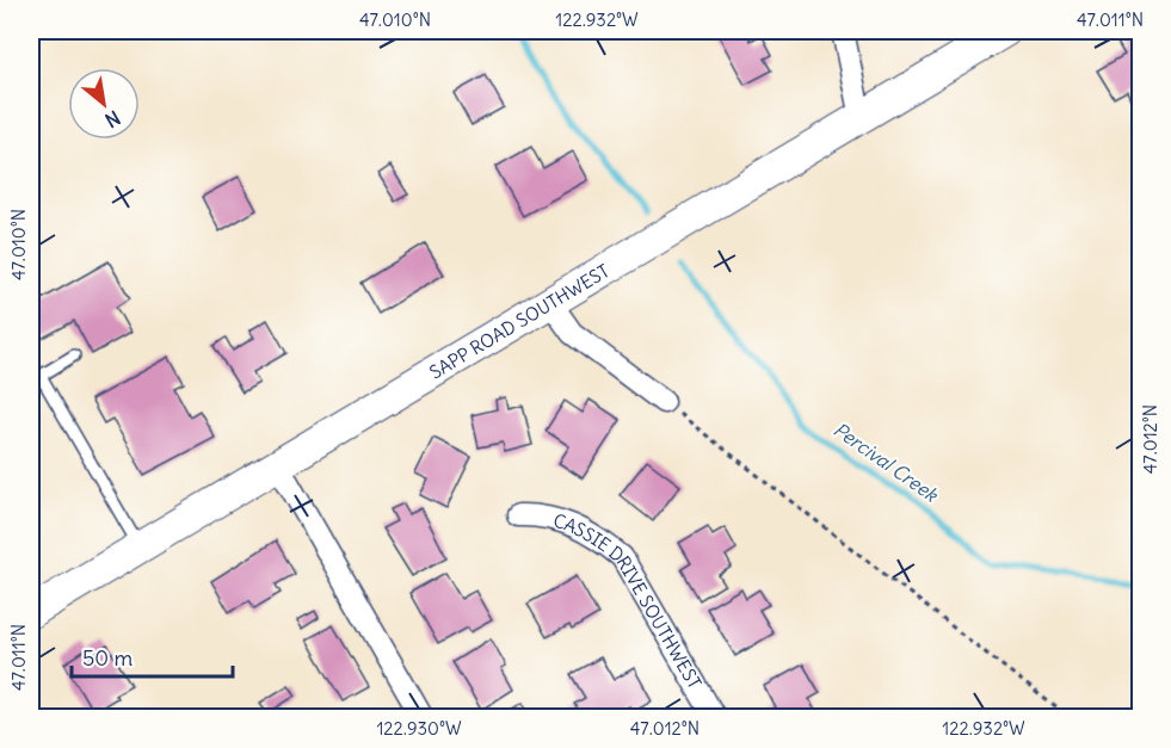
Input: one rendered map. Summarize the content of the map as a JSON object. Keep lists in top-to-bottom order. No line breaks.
{"streets":{"street":["SAPP ROAD SOUTHWEST","CASSIE DRIVE SOUTHWEST"]},"water":["Percival Creek"],"scale_bar":"50 m","north":"bottom right","coordinates":["47.010°N","122.932°W","47.011°N","47.012°N","122.930°W"]}
